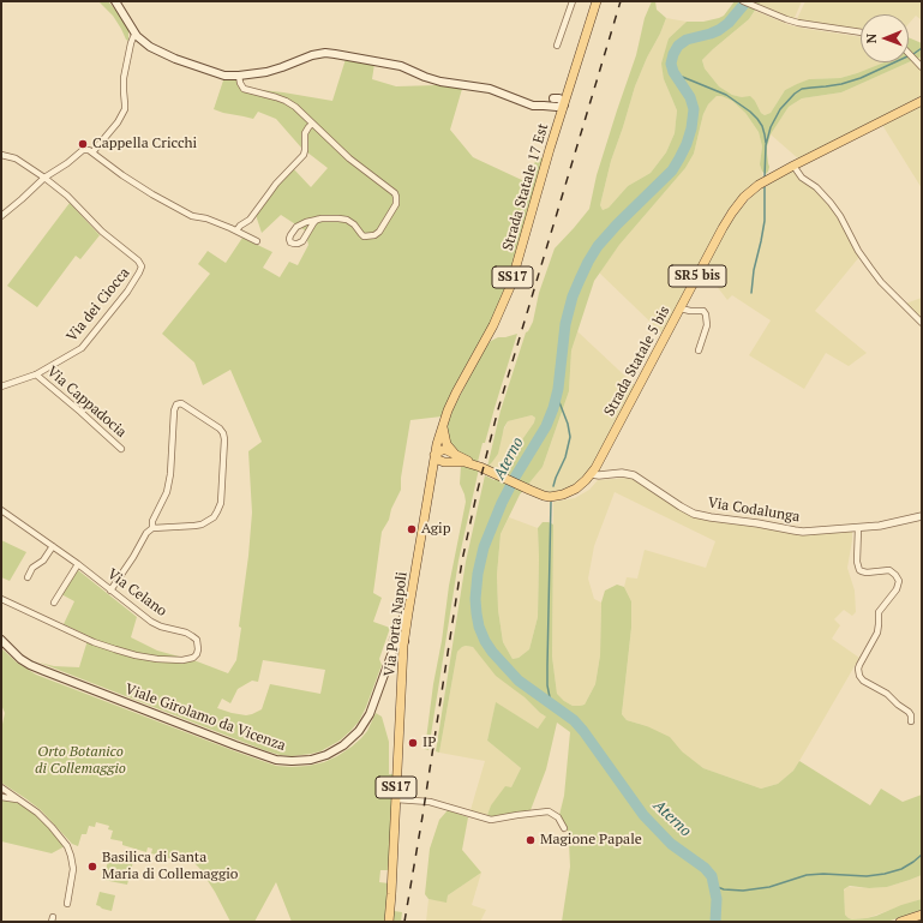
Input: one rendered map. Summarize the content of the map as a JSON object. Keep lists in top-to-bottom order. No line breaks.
{"streets":{"main road":["Strada Statale 17 Est","SR5 bis","SS17","Strada Statale 5 bis","Via Porta Napoli","Viale Girolamo da Vicenza"],"street":["Via dei Ciocca","Via Cappadocia","Via Codalunga","Via Celano"]},"crossings":[["Strada Statale 17 Est","Strada Statale 5 bis"],["Strada Statale 17 Est","Via Porta Napoli"],["Via dei Ciocca","Via Cappadocia"],["Strada Statale 5 bis","Via Codalunga"],["Strada Statale 5 bis","Via Porta Napoli"],["Via Porta Napoli","Viale Girolamo da Vicenza"]],"water":["Aterno"],"parks":["Orto Botanico di Collemaggio"],"places":["Cappella Cricchi","Agip","IP","Magione Papale","Basilica di Santa Maria di Collemaggio"],"north":"left"}
